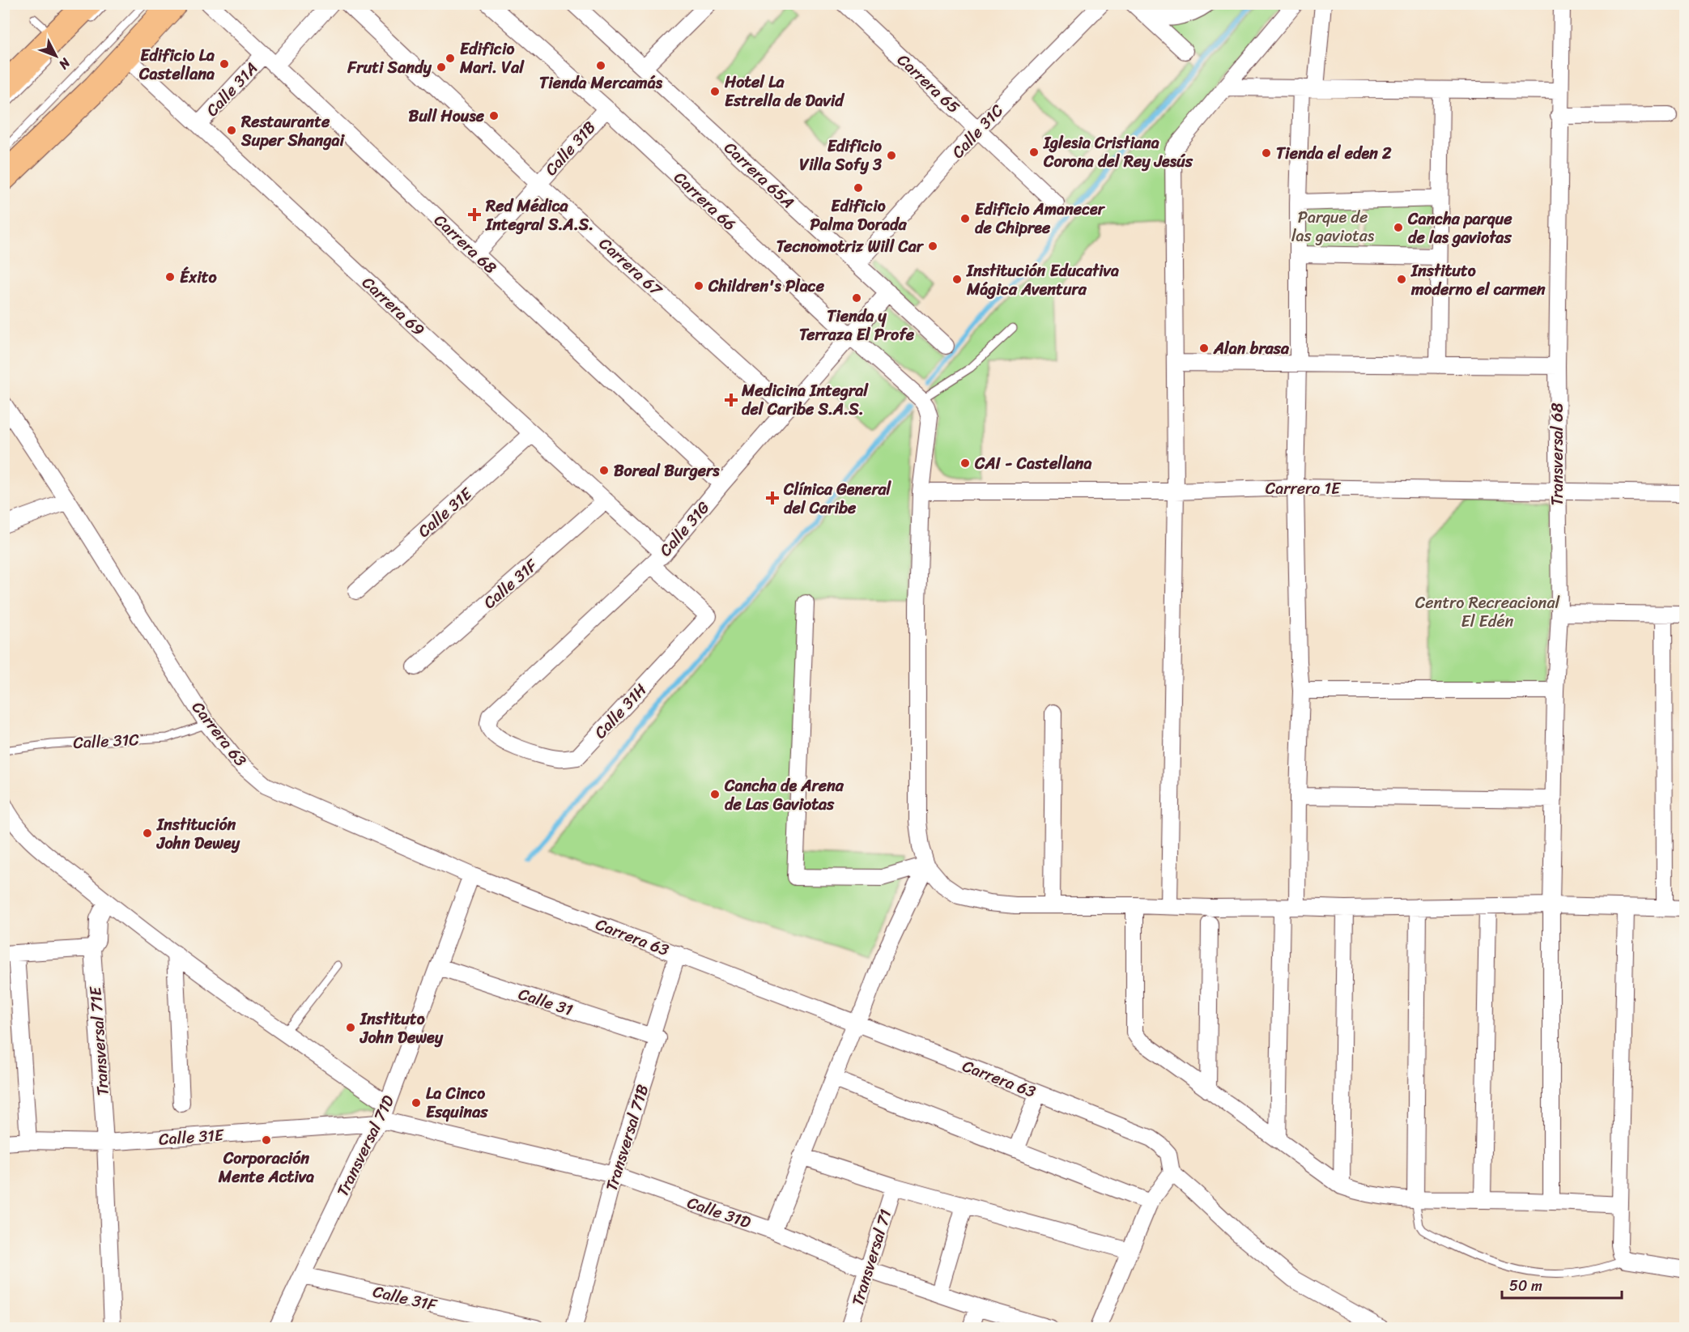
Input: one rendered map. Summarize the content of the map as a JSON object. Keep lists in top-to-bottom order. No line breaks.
{"streets":{"street":["Carrera 65","Calle 31A","Calle 31C","Calle 31B","Carrera 65A","Carrera 66","Carrera 68","Carrera 67","Carrera 69","Transversal 68","Carrera 1E","Calle 31E","Calle 31G","Calle 31F","Calle 31H","Carrera 63","Calle 31","Transversal 71E","Transversal 71B","Transversal 71D","Calle 31D","Transversal 71"]},"crossings":[["Carrera 65","Calle 31C"],["Calle 31A","Carrera 68"],["Calle 31A","Carrera 69"],["Calle 31C","Carrera 65A"],["Calle 31C","Carrera 63"],["Calle 31B","Carrera 66"],["Calle 31B","Carrera 68"],["Calle 31B","Carrera 67"],["Carrera 65A","Calle 31G"],["Carrera 66","Calle 31G"],["Carrera 68","Calle 31G"],["Carrera 67","Calle 31G"],["Carrera 69","Calle 31E"],["Carrera 69","Calle 31G"],["Carrera 69","Calle 31F"],["Transversal 68","Carrera 1E"],["Calle 31E","Transversal 71E"],["Calle 31E","Transversal 71D"],["Calle 31E","Calle 31D"],["Calle 31G","Calle 31H"],["Calle 31F","Transversal 71D"],["Carrera 63","Transversal 71B"],["Carrera 63","Transversal 71D"],["Calle 31","Transversal 71B"],["Calle 31","Transversal 71D"],["Transversal 71B","Calle 31D"],["Transversal 71D","Calle 31D"],["Calle 31D","Transversal 71"]],"parks":["Parque de las gaviotas","Centro Recreacional El Edén"],"places":{"other":["Edificio Mari. Val","Edificio La Castellana","Tienda Mercamás","Fruti Sandy","Hotel La Estrella de David","Bull House","Restaurante Super Shangai","Iglesia Cristiana Corona del Rey Jesús","Tienda el eden 2","Edificio Villa Sofy 3","Edificio Palma Dorada","Edificio Amanecer de Chipree","Cancha parque de las gaviotas","Tecnomotriz Will Car","Éxito","Institución Educativa Mágica Aventura","Instituto moderno el carmen","Children's Place","Tienda y Terraza El Profe","Alan brasa","CAI - Castellana","Boreal Burgers","Cancha de Arena de Las Gaviotas","Institución John Dewey","Instituto John Dewey","La Cinco Esquinas","Corporación Mente Activa"],"health":["Red Médica Integral S.A.S.","Medicina Integral del Caribe S.A.S.","Clínica General del Caribe"]},"scale_bar":"50 m","north":"bottom right"}
